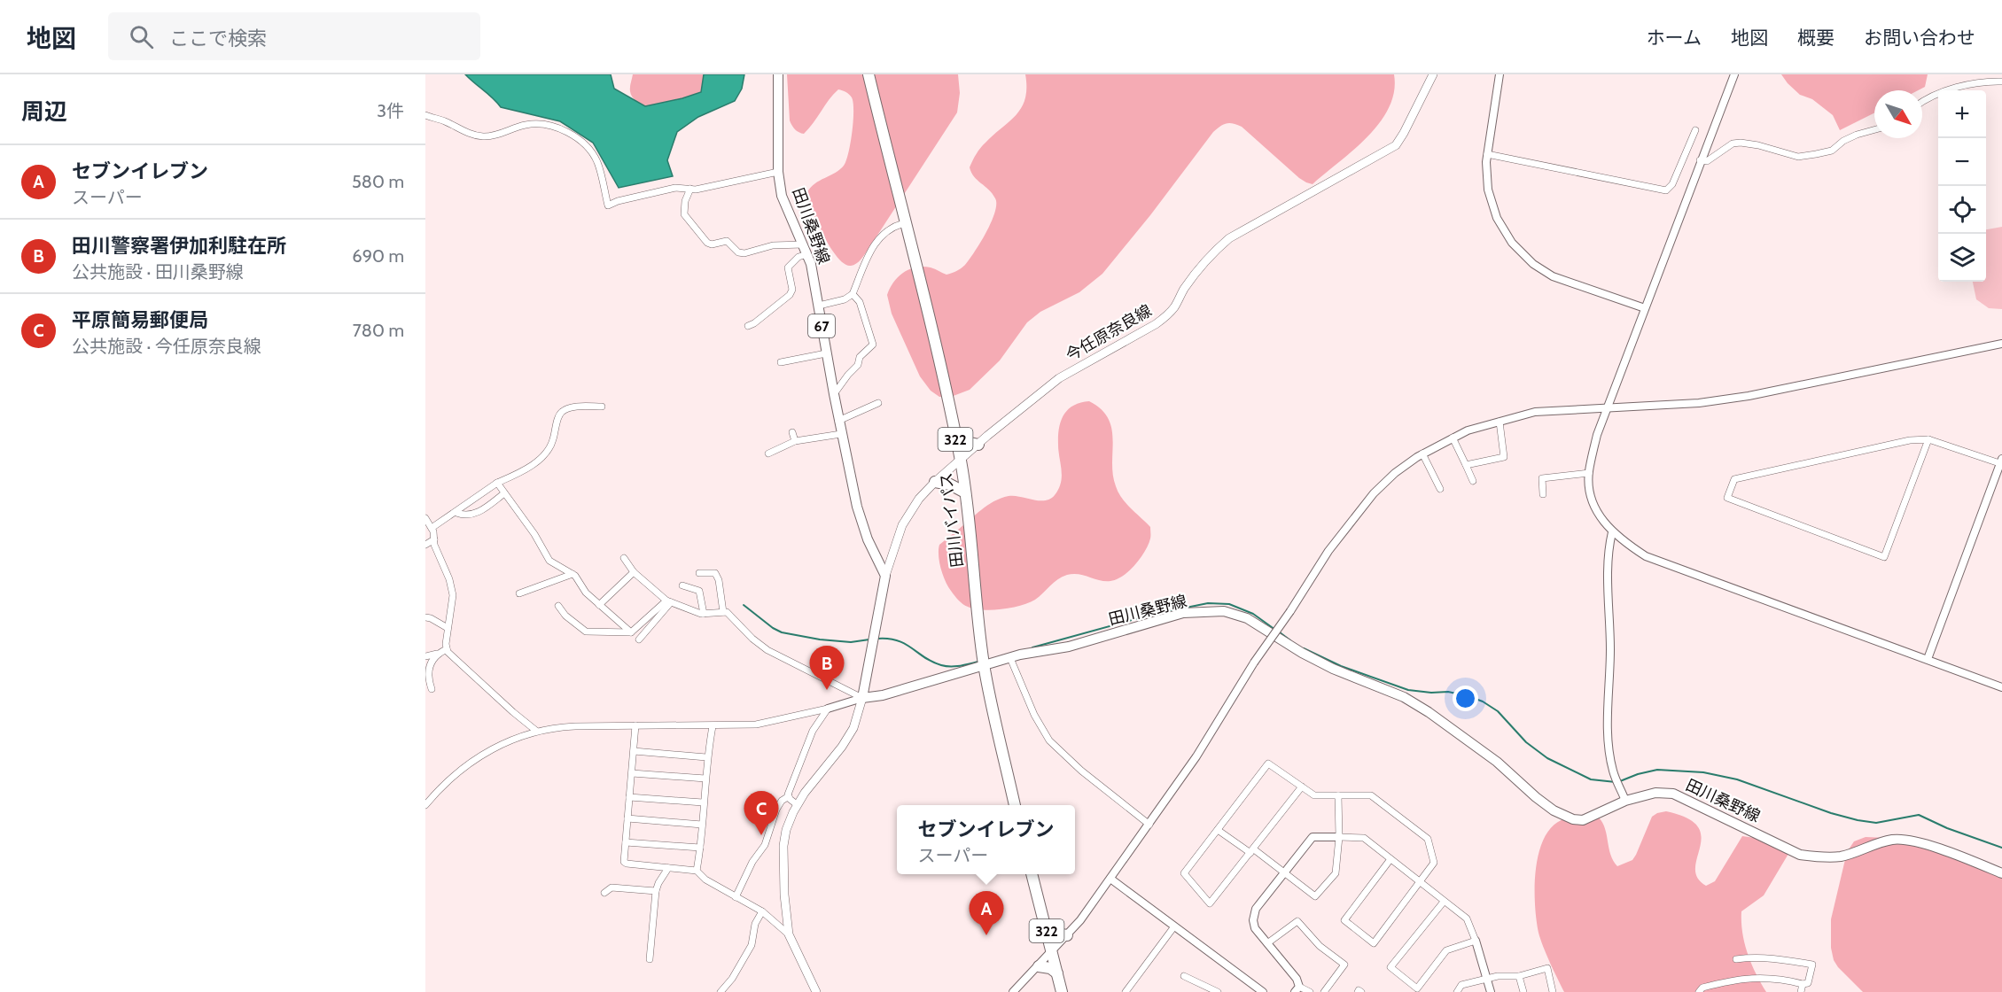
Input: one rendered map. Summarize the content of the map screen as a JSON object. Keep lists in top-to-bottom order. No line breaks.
{"streets":{"highway":["322","田川バイパス"],"main road":["田川桑野線","67","今任原奈良線"]},"crossings":[["田川桑野線","今任原奈良線"],["田川桑野線","田川バイパス"],["今任原奈良線","田川バイパス"]],"north":"bottom right","page":{"header":"地図","search":"ここで検索","nav":["ホーム","地図","概要","お問い合わせ"],"heading":["周辺","3件"],"map_buttons":["+","−"],"list":[{"mark":"A","name":"セブンイレブン","note":"スーパー","value":"580 m"},{"mark":"B","name":"田川警察署伊加利駐在所","note":"公共施設 · 田川桑野線","value":"690 m"},{"mark":"C","name":"平原簡易郵便局","note":"公共施設 · 今任原奈良線","value":"780 m"}],"pins":["B","C","A"],"popup":["セブンイレブン","スーパー"]}}
